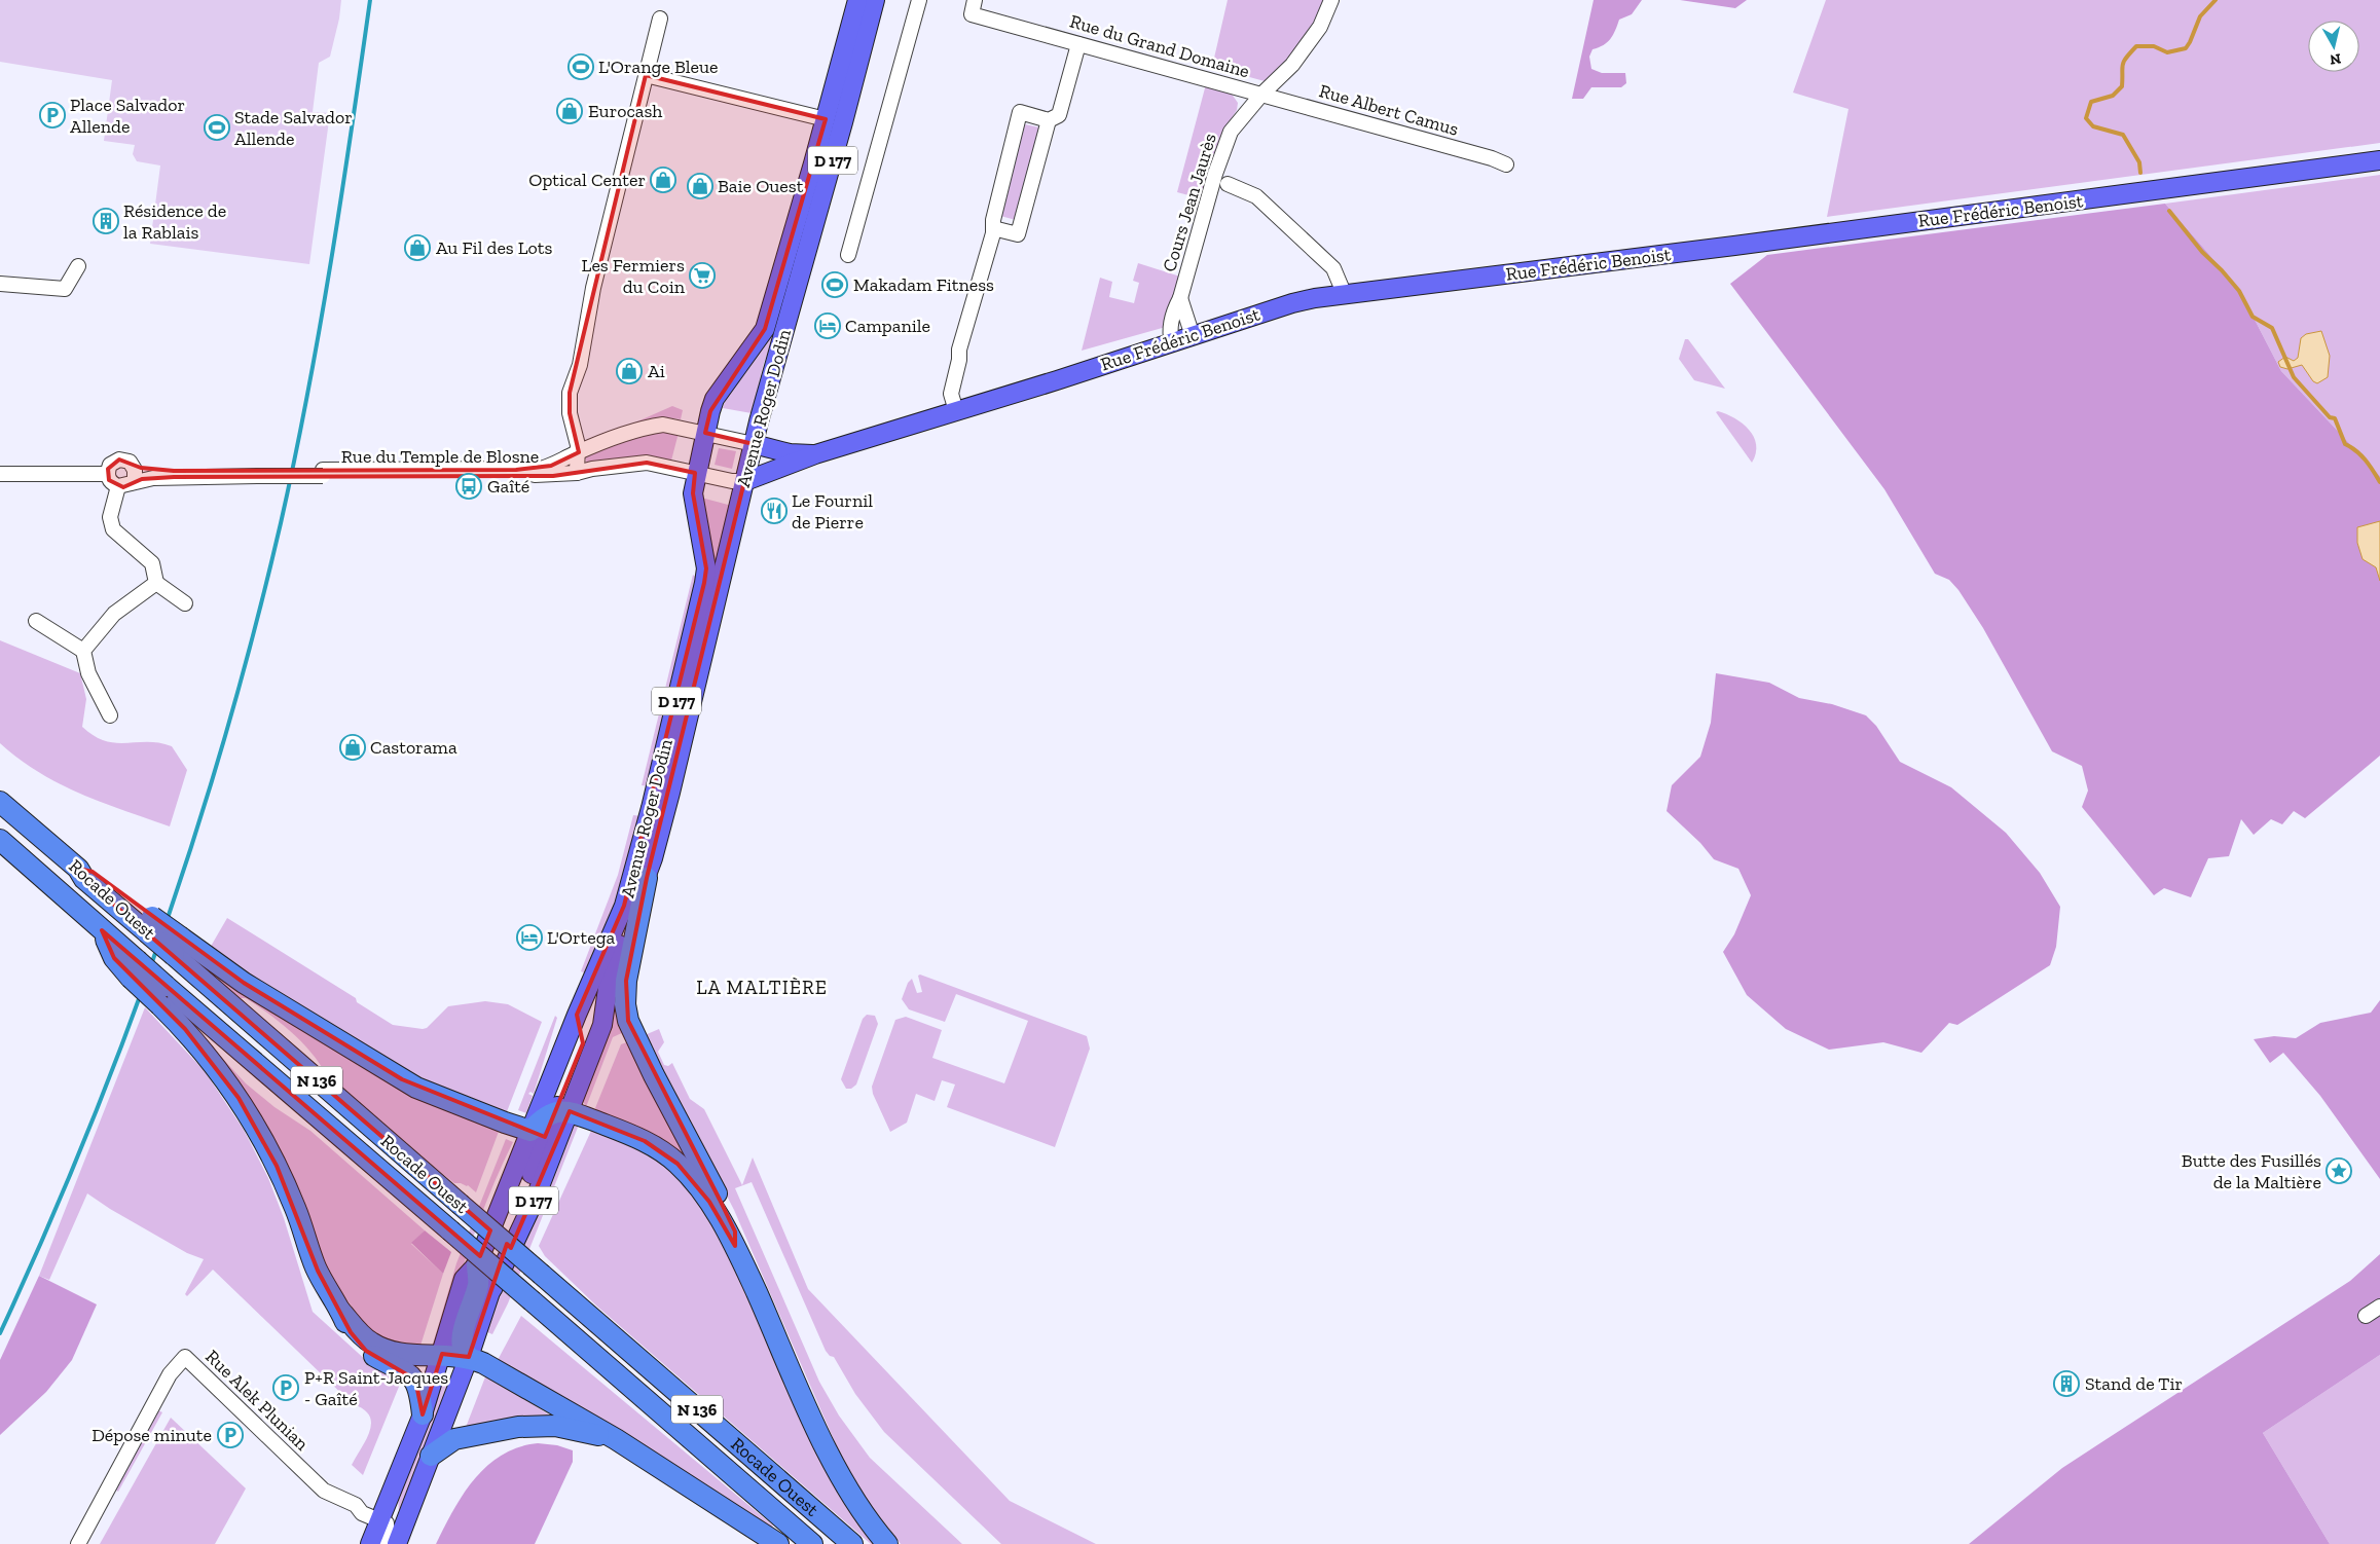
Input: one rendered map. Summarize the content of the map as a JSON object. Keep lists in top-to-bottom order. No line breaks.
{"streets":{"highway":["Rocade Ouest","N 136"],"main road":["D 177","Rue Frédéric Benoist","Avenue Roger Dodin"],"street":["Rue du Grand Domaine","Rue Albert Camus","Cours Jean Jaurès","Rue du Temple de Blosne","Rue Alek Plunian"]},"crossings":[["Rue du Grand Domaine","Rue Albert Camus"],["Rue du Grand Domaine","Cours Jean Jaurès"],["Rue Albert Camus","Cours Jean Jaurès"],["D 177","Avenue Roger Dodin"],["D 177","Rue Alek Plunian"],["Cours Jean Jaurès","Rue Frédéric Benoist"],["Rue Frédéric Benoist","Avenue Roger Dodin"],["Rue Frédéric Benoist","Rue du Temple de Blosne"],["Avenue Roger Dodin","Rue du Temple de Blosne"]],"districts":["LA MALTIÈRE"],"places":{"sports":["L'Orange Bleue","Stade Salvador Allende","Makadam Fitness"],"shop":["Eurocash","Optical Center","Baie Ouest","Au Fil des Lots","Ai","Castorama"],"parking":["Place Salvador Allende","P+R Saint-Jacques - Gaîté","Dépose minute"],"building":["Résidence de la Rablais","Stand de Tir"],"supermarket":["Les Fermiers du Coin"],"hotel":["Campanile","L'Ortega"],"bus stop":["Gaîté"],"restaurant":["Le Fournil de Pierre"],"place":["Butte des Fusillés de la Maltière"]},"north":"bottom"}
